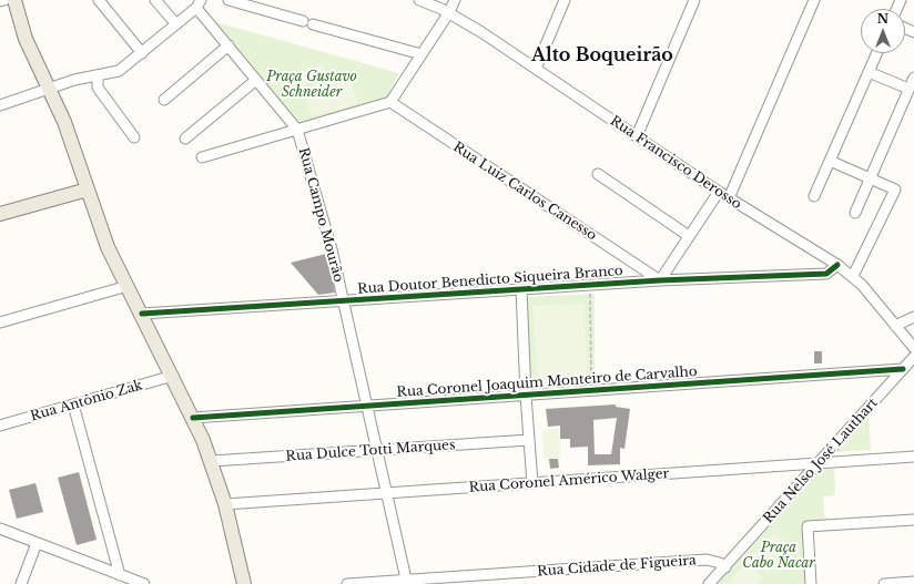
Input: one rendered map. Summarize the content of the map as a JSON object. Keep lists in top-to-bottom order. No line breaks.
{"streets":{"street":["Rua Francisco Derosso","Rua Luiz Carlos Canesso","Rua Campo Mourão","Rua Doutor Benedicto Siqueira Branco","Rua Coronel Joaquim Monteiro de Carvalho","Rua Antônio Zak","Rua Dulce Totti Marques","Rua Nelso José Lauthart","Rua Coronel Américo Walger","Rua Cidade de Figueira"]},"crossings":[["Rua Francisco Derosso","Rua Doutor Benedicto Siqueira Branco"],["Rua Luiz Carlos Canesso","Rua Doutor Benedicto Siqueira Branco"],["Rua Campo Mourão","Rua Doutor Benedicto Siqueira Branco"],["Rua Campo Mourão","Rua Coronel Joaquim Monteiro de Carvalho"],["Rua Campo Mourão","Rua Dulce Totti Marques"],["Rua Campo Mourão","Rua Coronel Américo Walger"],["Rua Campo Mourão","Rua Cidade de Figueira"],["Rua Coronel Joaquim Monteiro de Carvalho","Rua Nelso José Lauthart"],["Rua Nelso José Lauthart","Rua Coronel Américo Walger"],["Rua Nelso José Lauthart","Rua Cidade de Figueira"]],"districts":["Alto Boqueirão"],"parks":["Praça Gustavo Schneider","Praça Cabo Nacar"],"north":"top"}
